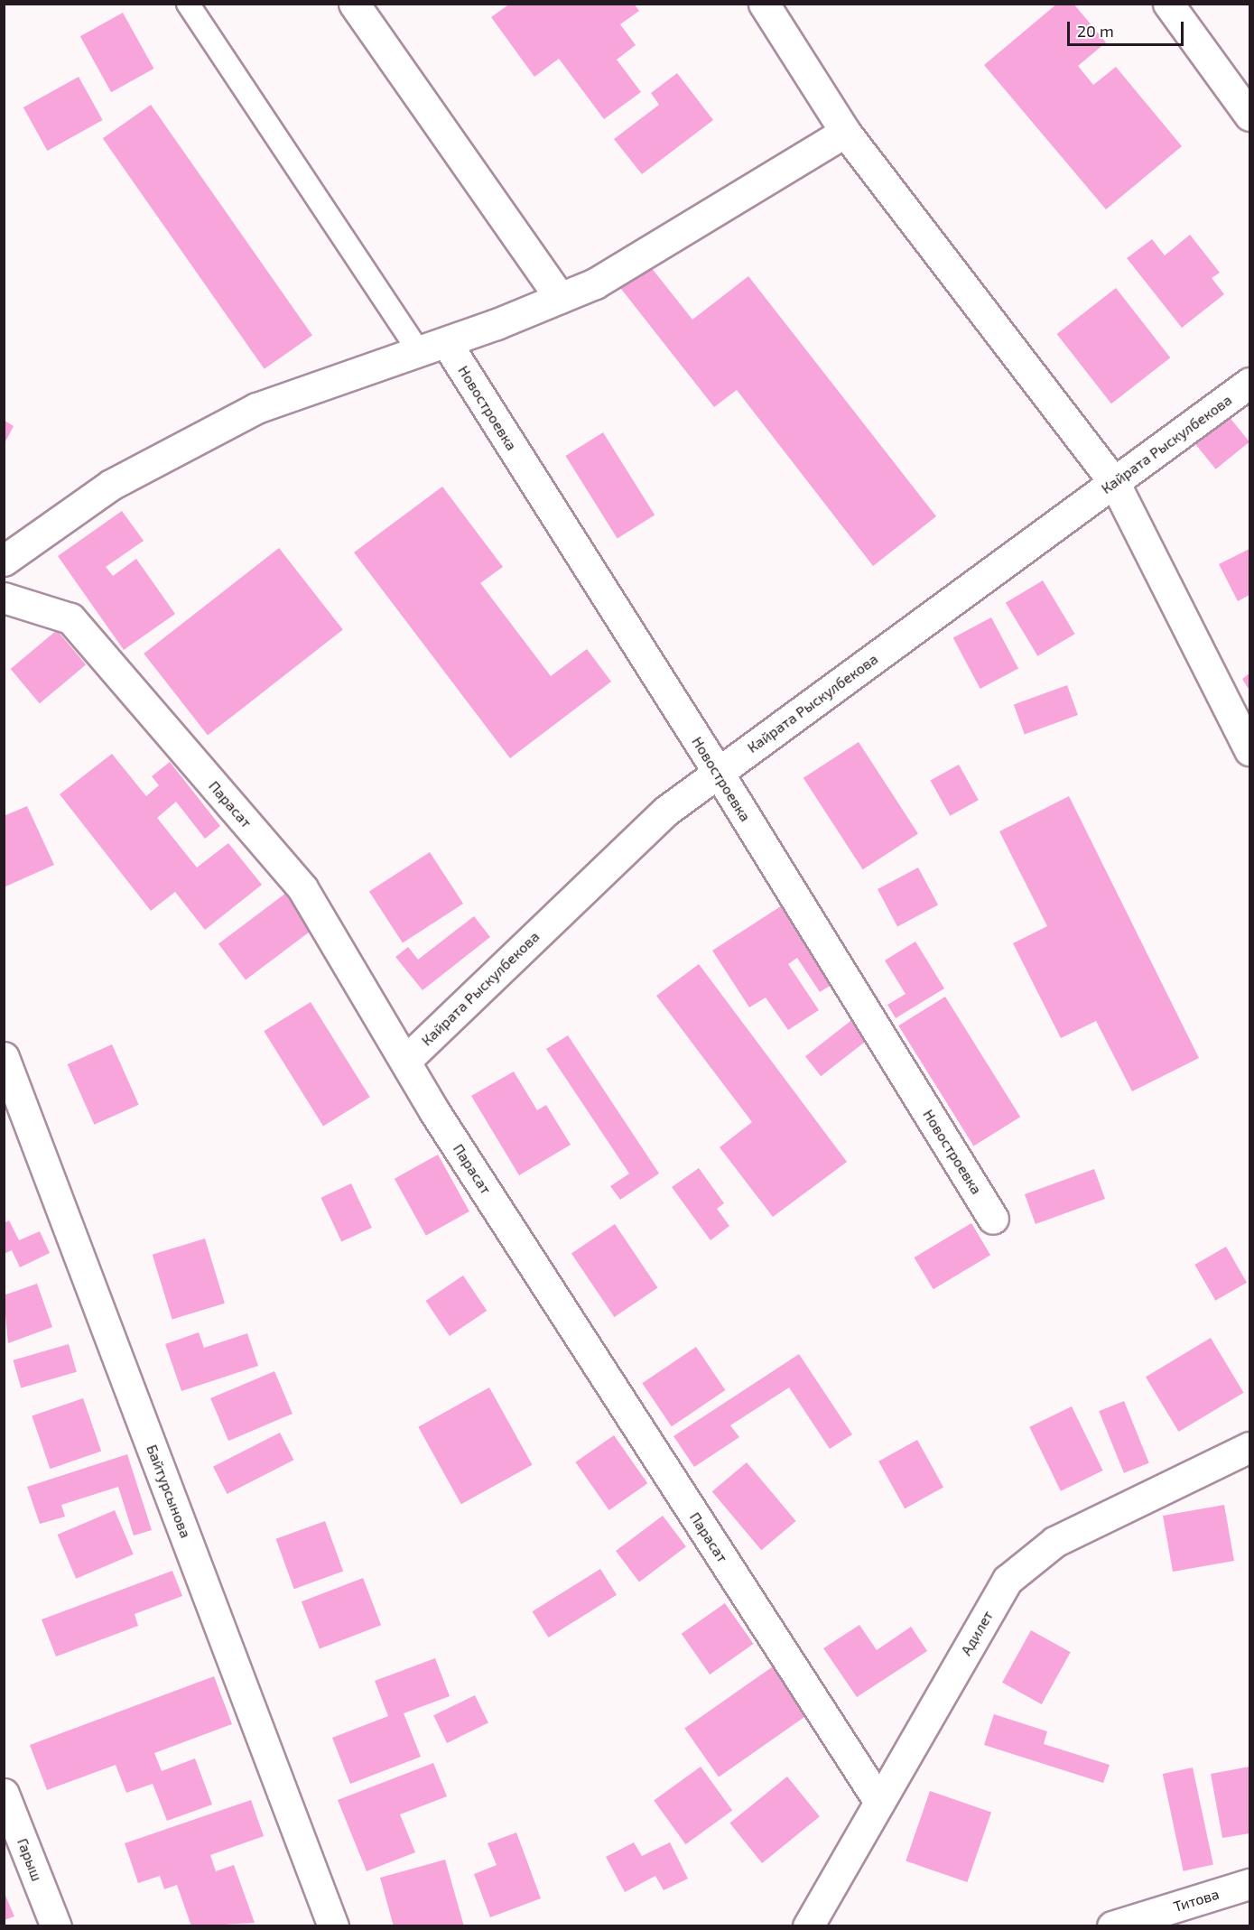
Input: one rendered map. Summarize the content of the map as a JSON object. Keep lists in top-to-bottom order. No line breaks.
{"streets":{"street":["Новостроевка","Кайрата Рыскулбекова","Парасат","Байтурсынова","Адилет","Гарыш","Титова"]},"crossings":[["Новостроевка","Кайрата Рыскулбекова"],["Кайрата Рыскулбекова","Парасат"],["Парасат","Адилет"]],"scale_bar":"20 m"}
